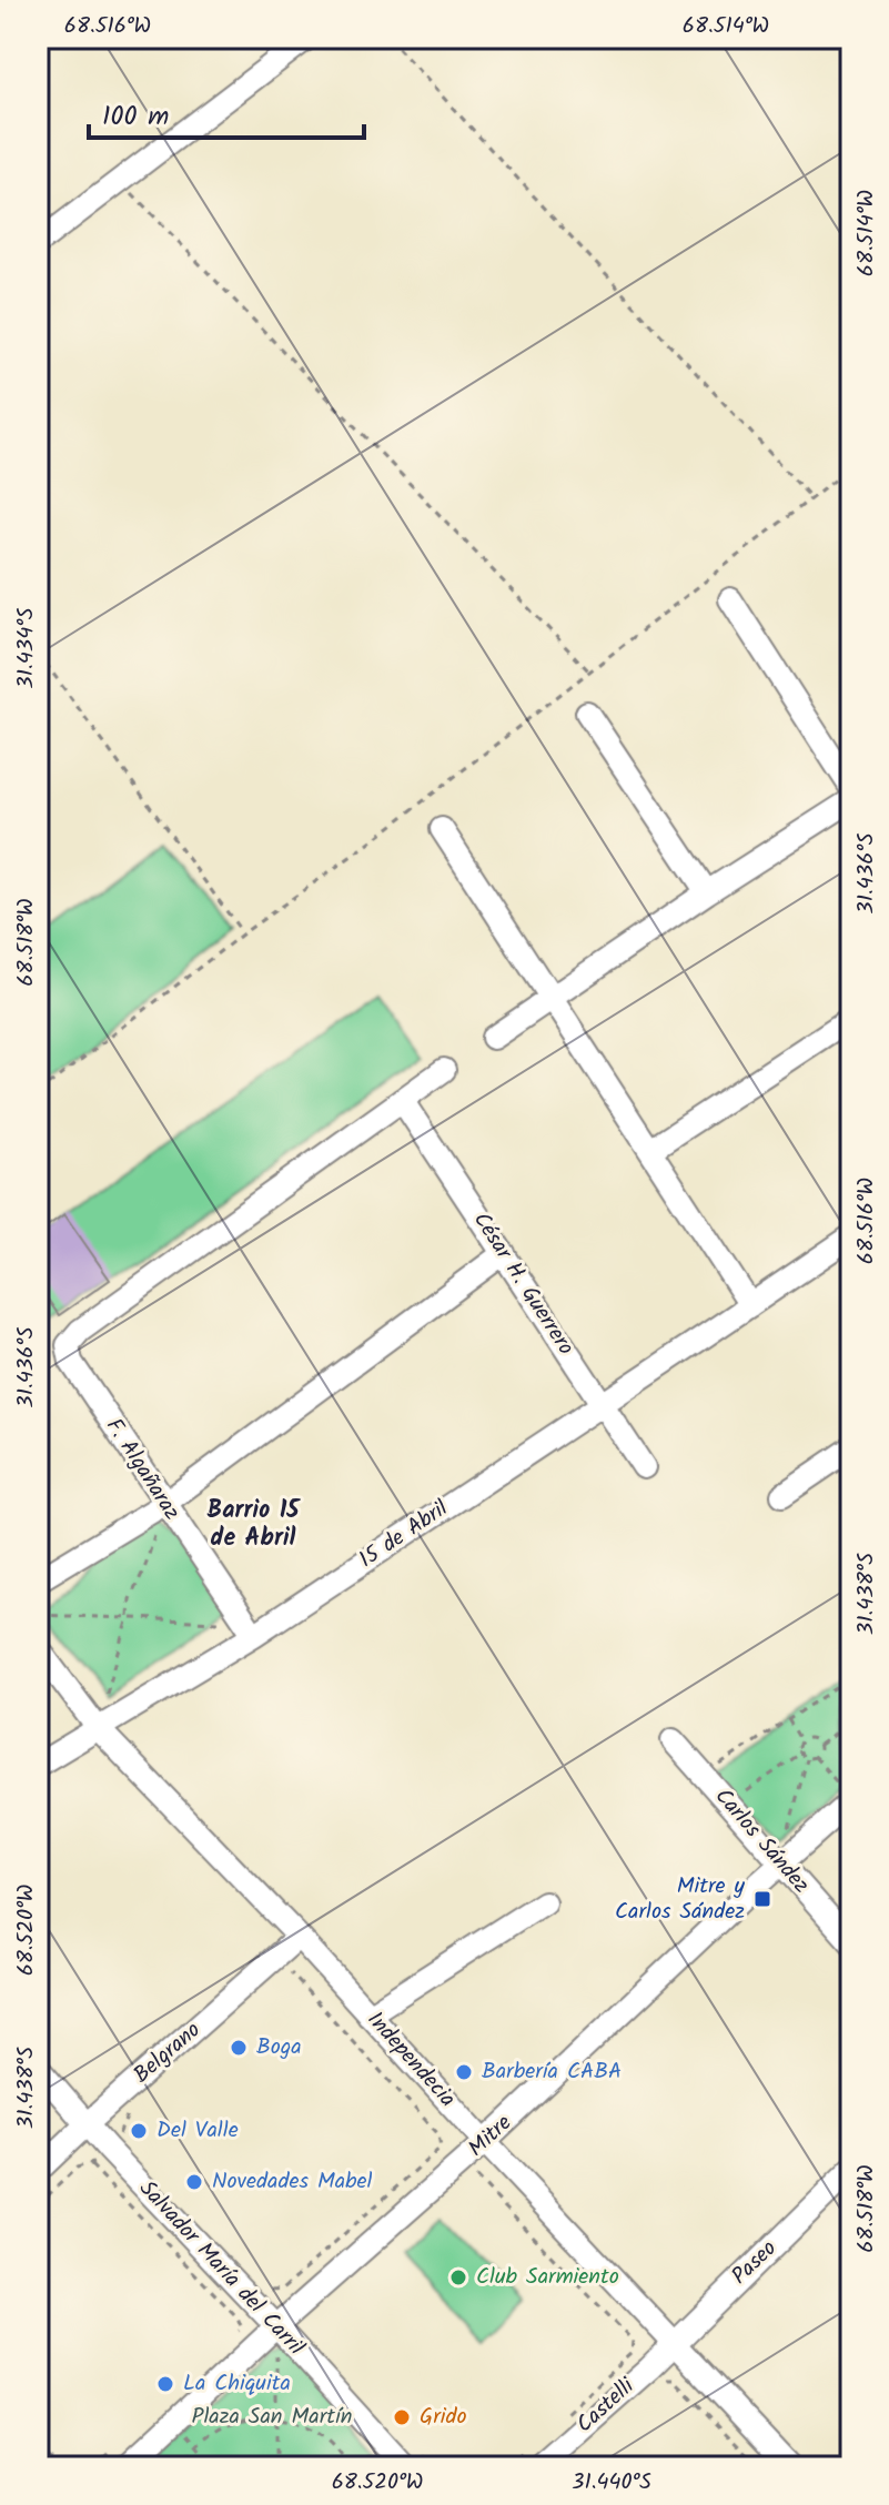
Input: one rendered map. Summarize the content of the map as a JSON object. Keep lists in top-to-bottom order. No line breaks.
{"streets":{"street":["César H. Guerrero","F. Algañaraz","15 de Abril","Carlos Sández","Belgrano","Independecia","Mitre","Paseo","Salvador María del Carril","Castelli"]},"crossings":[["César H. Guerrero","F. Algañaraz"],["César H. Guerrero","15 de Abril"],["F. Algañaraz","15 de Abril"],["15 de Abril","Independecia"],["Carlos Sández","Mitre"],["Belgrano","Independecia"],["Belgrano","Salvador María del Carril"],["Independecia","Mitre"],["Independecia","Paseo"],["Independecia","Castelli"],["Mitre","Salvador María del Carril"],["Paseo","Castelli"]],"districts":["Barrio 15 de Abril"],"parks":["Plaza San Martín"],"places":{"transit":["Mitre y Carlos Sández"],"other":["Boga","Barbería CABA","Del Valle","Novedades Mabel","Club Sarmiento","La Chiquita","Grido"]},"scale_bar":"100 m","coordinates":["68.516°W","68.514°W","31.434°S","31.436°S","68.518°W","31.438°S","68.520°W","31.440°S"]}
